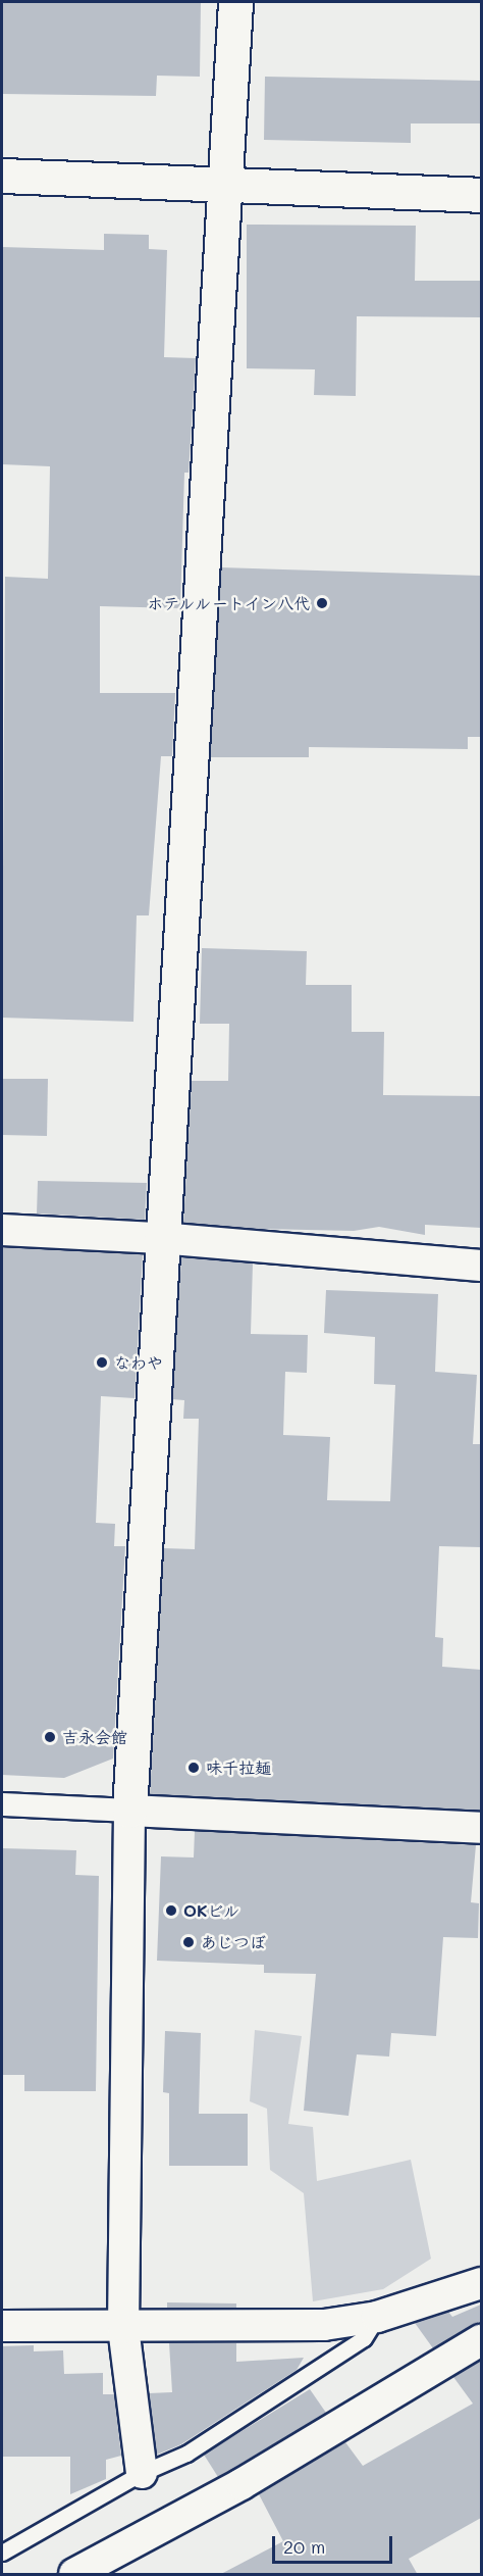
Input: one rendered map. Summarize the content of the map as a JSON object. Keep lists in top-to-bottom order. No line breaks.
{"places":["ホテルルートイン八代","なわや","吉永会館","味千拉麺","OKビル","あじつぼ"],"scale_bar":"20 m"}
